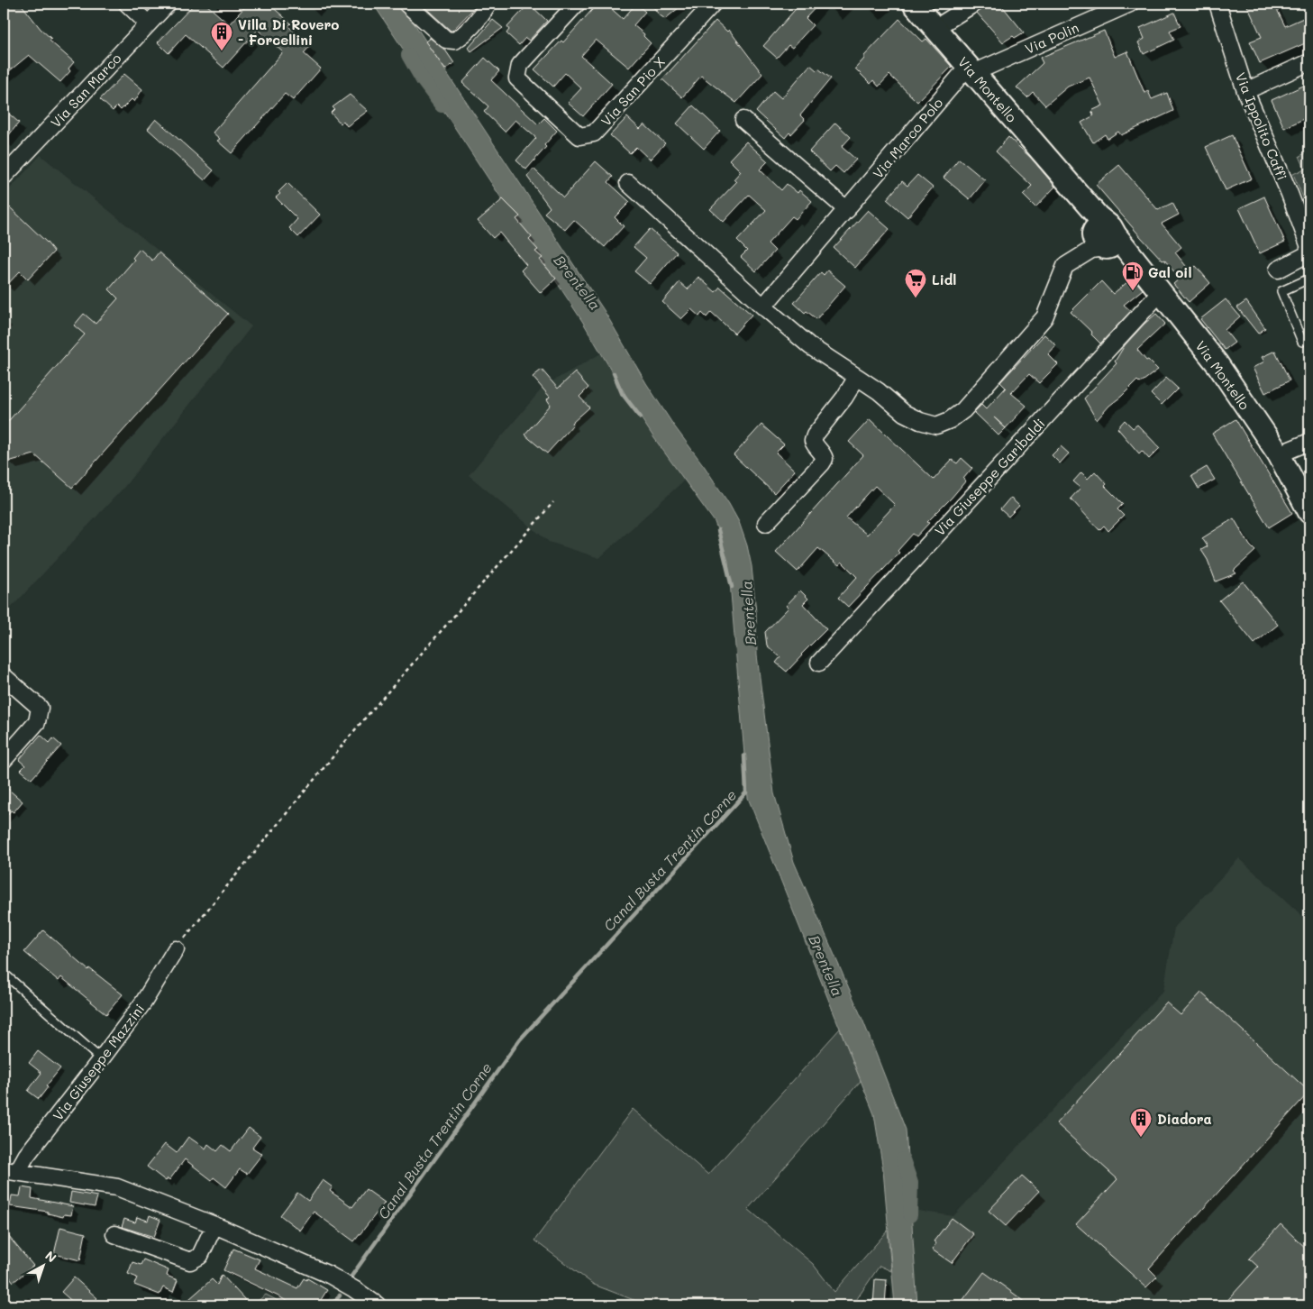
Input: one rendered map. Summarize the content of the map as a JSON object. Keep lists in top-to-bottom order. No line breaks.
{"streets":{"main road":["Via Montello"],"street":["Via Polin","Via San Marco","Via San Pio X","Via Ippolito Caffi","Via Marco Polo","Via Giuseppe Garibaldi","Via Giuseppe Mazzini"]},"crossings":[["Via Polin","Via Montello"],["Via Polin","Via Marco Polo"],["Via Montello","Via Marco Polo"],["Via Montello","Via Giuseppe Garibaldi"]],"water":["Brentella","Canal Busta Trentin Corne"],"places":{"building":["Villa Di Rovero - Forcellini","Diadora"],"fuel station":["Gal oil"],"supermarket":["Lidl"]},"north":"top right"}
